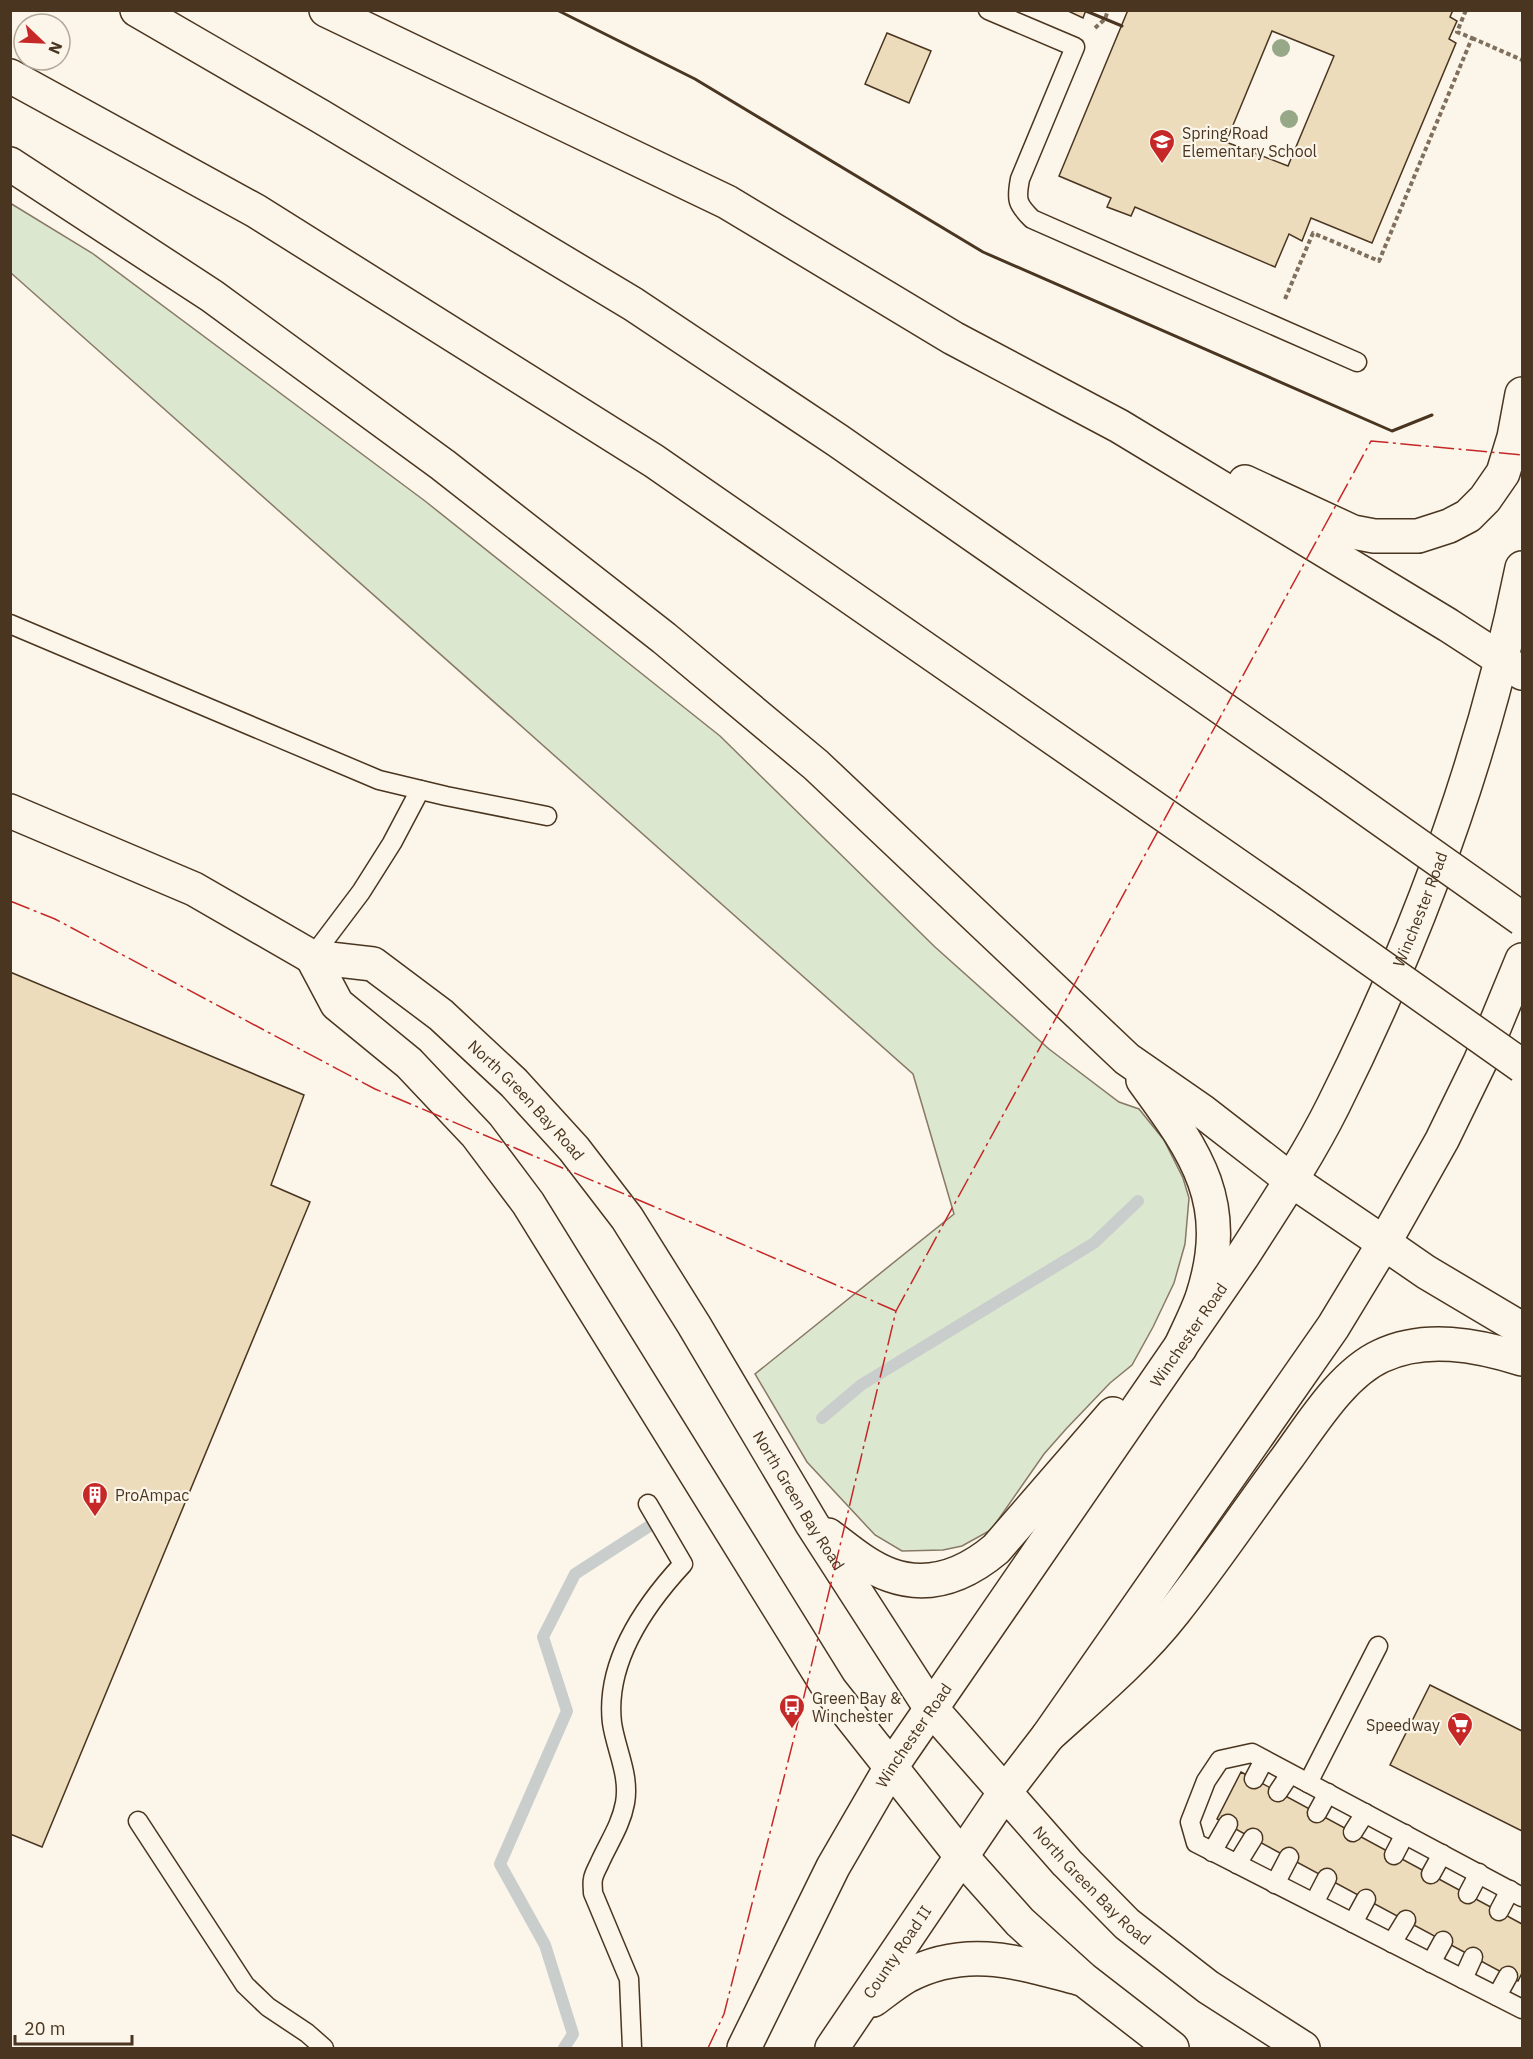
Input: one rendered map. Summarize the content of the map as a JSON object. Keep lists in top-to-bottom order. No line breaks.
{"streets":{"main road":["Winchester Road","North Green Bay Road","County Road II"]},"crossings":[["Winchester Road","North Green Bay Road"]],"places":{"school or university":["Spring Road Elementary School"],"building":["ProAmpac"],"bus stop":["Green Bay & Winchester"],"supermarket":["Speedway"]},"scale_bar":"20 m","north":"bottom right"}
